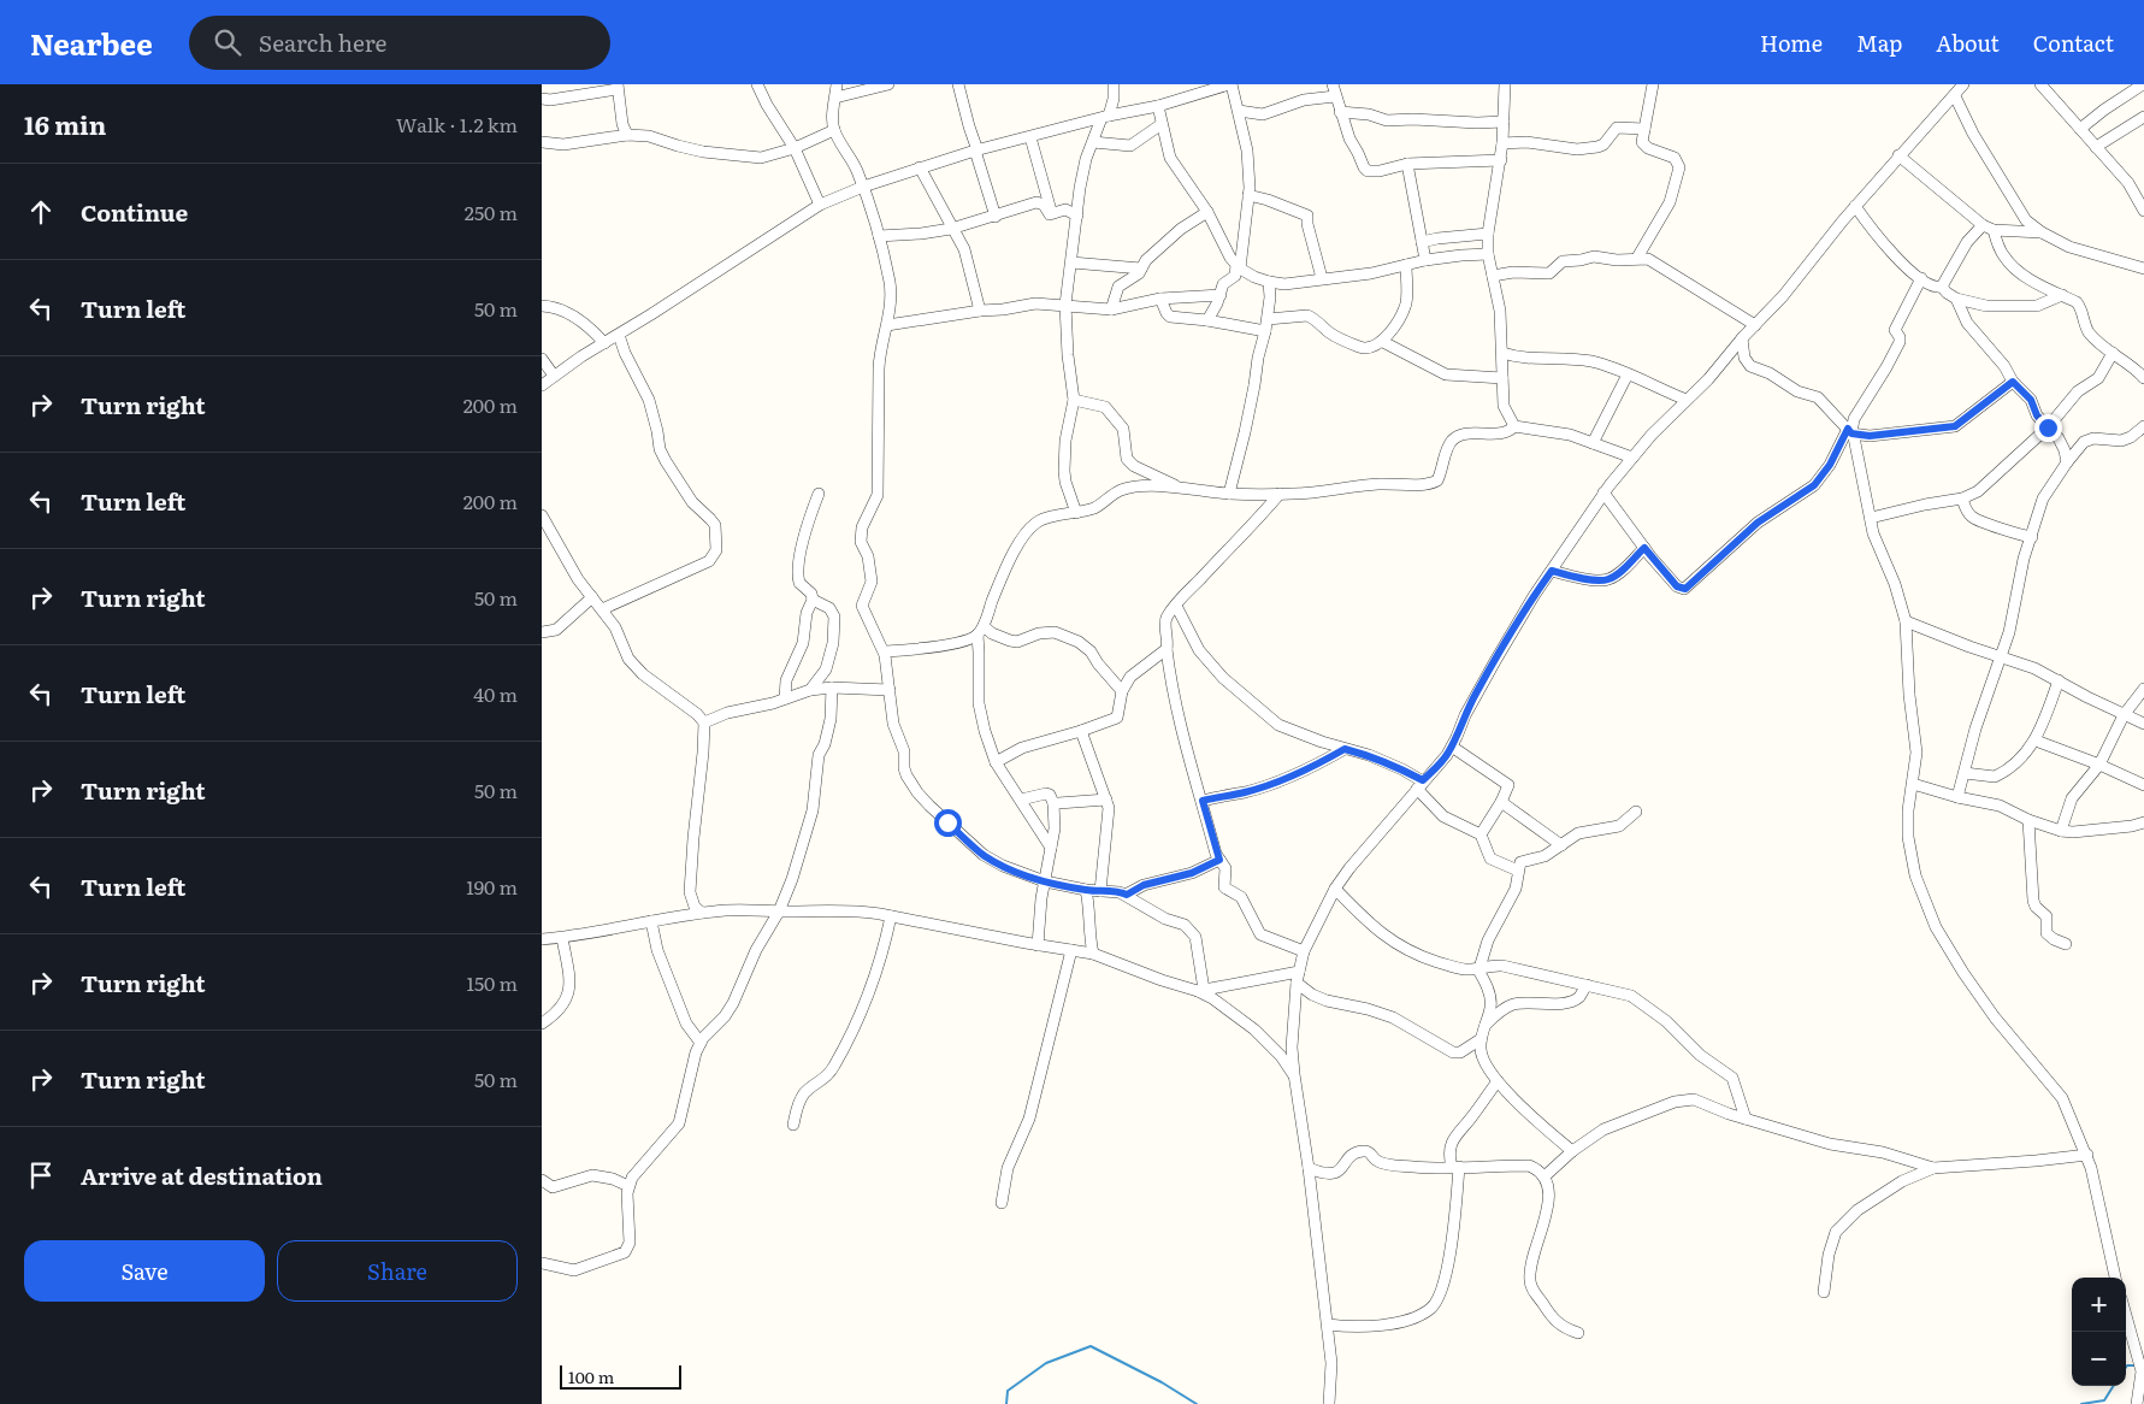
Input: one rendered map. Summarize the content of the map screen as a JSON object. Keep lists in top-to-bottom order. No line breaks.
{"scale_bar":"100 m","page":{"header":"Nearbee","search":"Search here","nav":["Home","Map","About","Contact"],"heading":["16 min","Walk · 1.2 km"],"list":[["Continue","250 m"],["Turn left","50 m"],["Turn right","200 m"],["Turn left","200 m"],["Turn right","50 m"],["Turn left","40 m"],["Turn right","50 m"],["Turn left","190 m"],["Turn right","150 m"],["Turn right","50 m"],"Arrive at destination"],"buttons":["Save","Share"],"map_buttons":["+","−"],"scale":"100 m"}}
